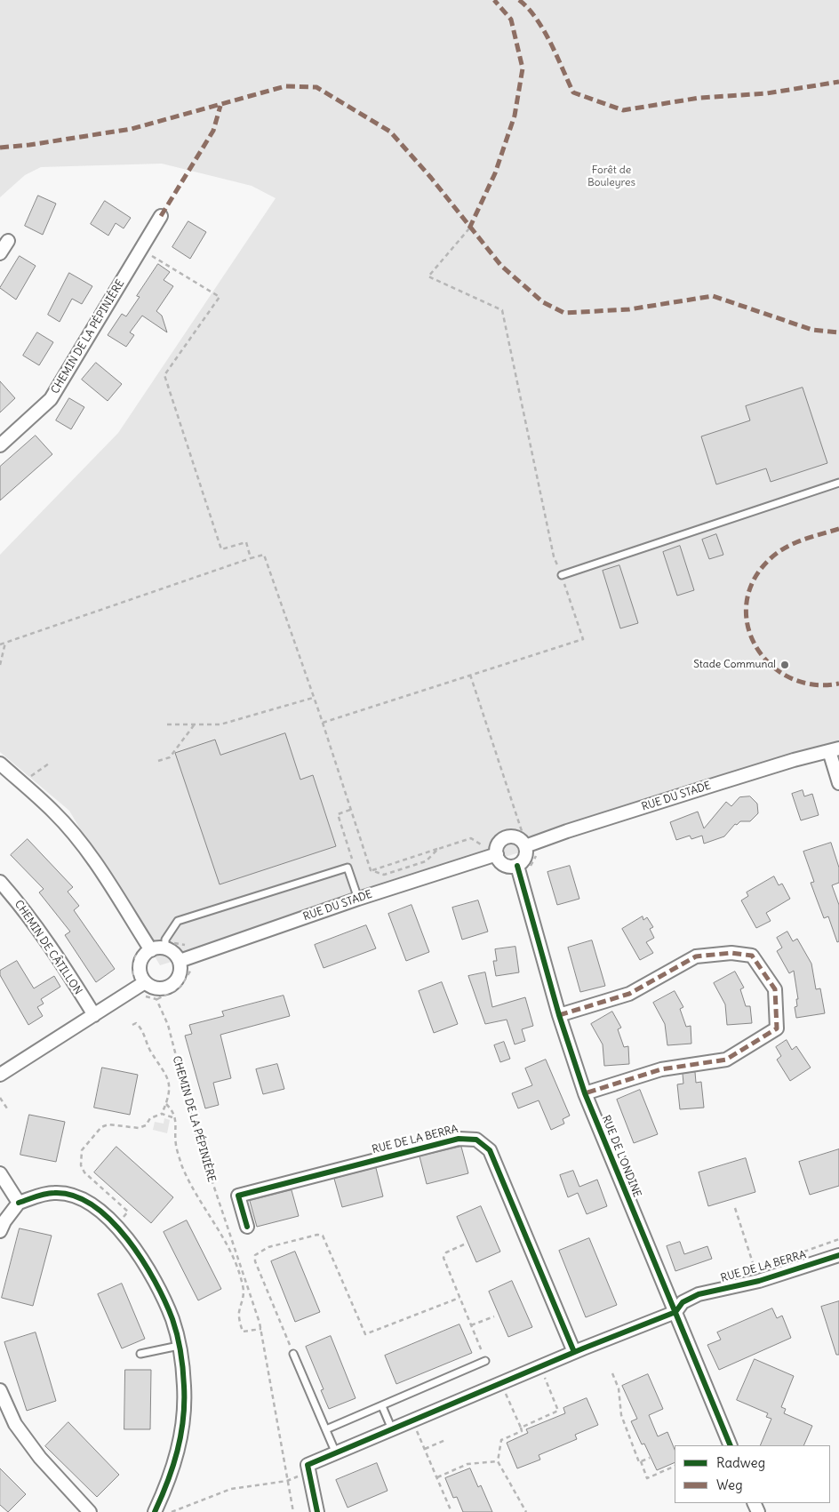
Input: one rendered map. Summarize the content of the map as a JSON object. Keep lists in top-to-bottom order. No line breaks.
{"streets":{"street":["CHEMIN DE LA PÉPINIÈRE","RUE DU STADE","CHEMIN DE CÂTILLON","RUE DE LA BERRA","RUE DE L'ONDINE"]},"crossings":[["CHEMIN DE LA PÉPINIÈRE","RUE DU STADE"],["RUE DU STADE","RUE DE L'ONDINE"],["RUE DE LA BERRA","RUE DE L'ONDINE"]],"parks":["Forêt de Bouleyres"],"places":["Stade Communal"],"legend":["Radweg","Weg"]}
